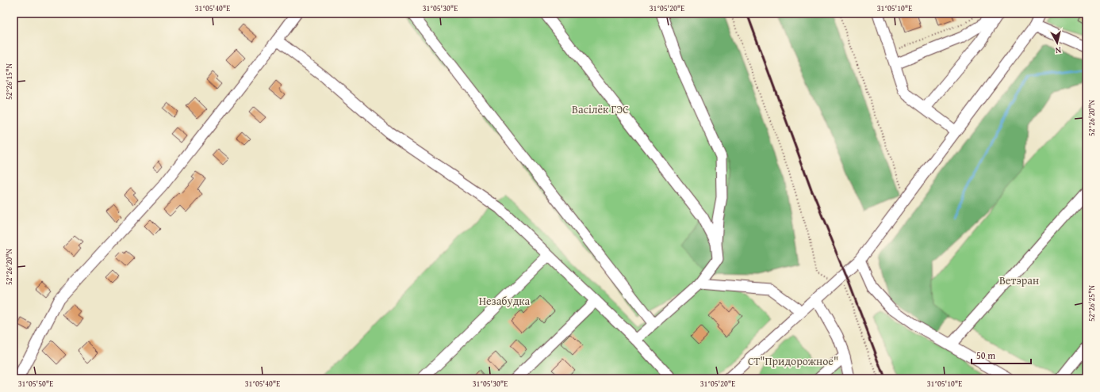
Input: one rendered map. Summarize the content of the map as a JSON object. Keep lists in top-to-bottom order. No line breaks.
{"parks":["Васілёк ГЭС","Ветэран","Незабудка","СТ\"Придорожное\""],"scale_bar":"50 m","north":"bottom","coordinates":["31°05'40\"E","31°05'30\"E","31°05'20\"E","31°05'10\"E","52°26'15\"N","52°26'20\"N","52°26'25\"N","31°05'50\"E"]}
